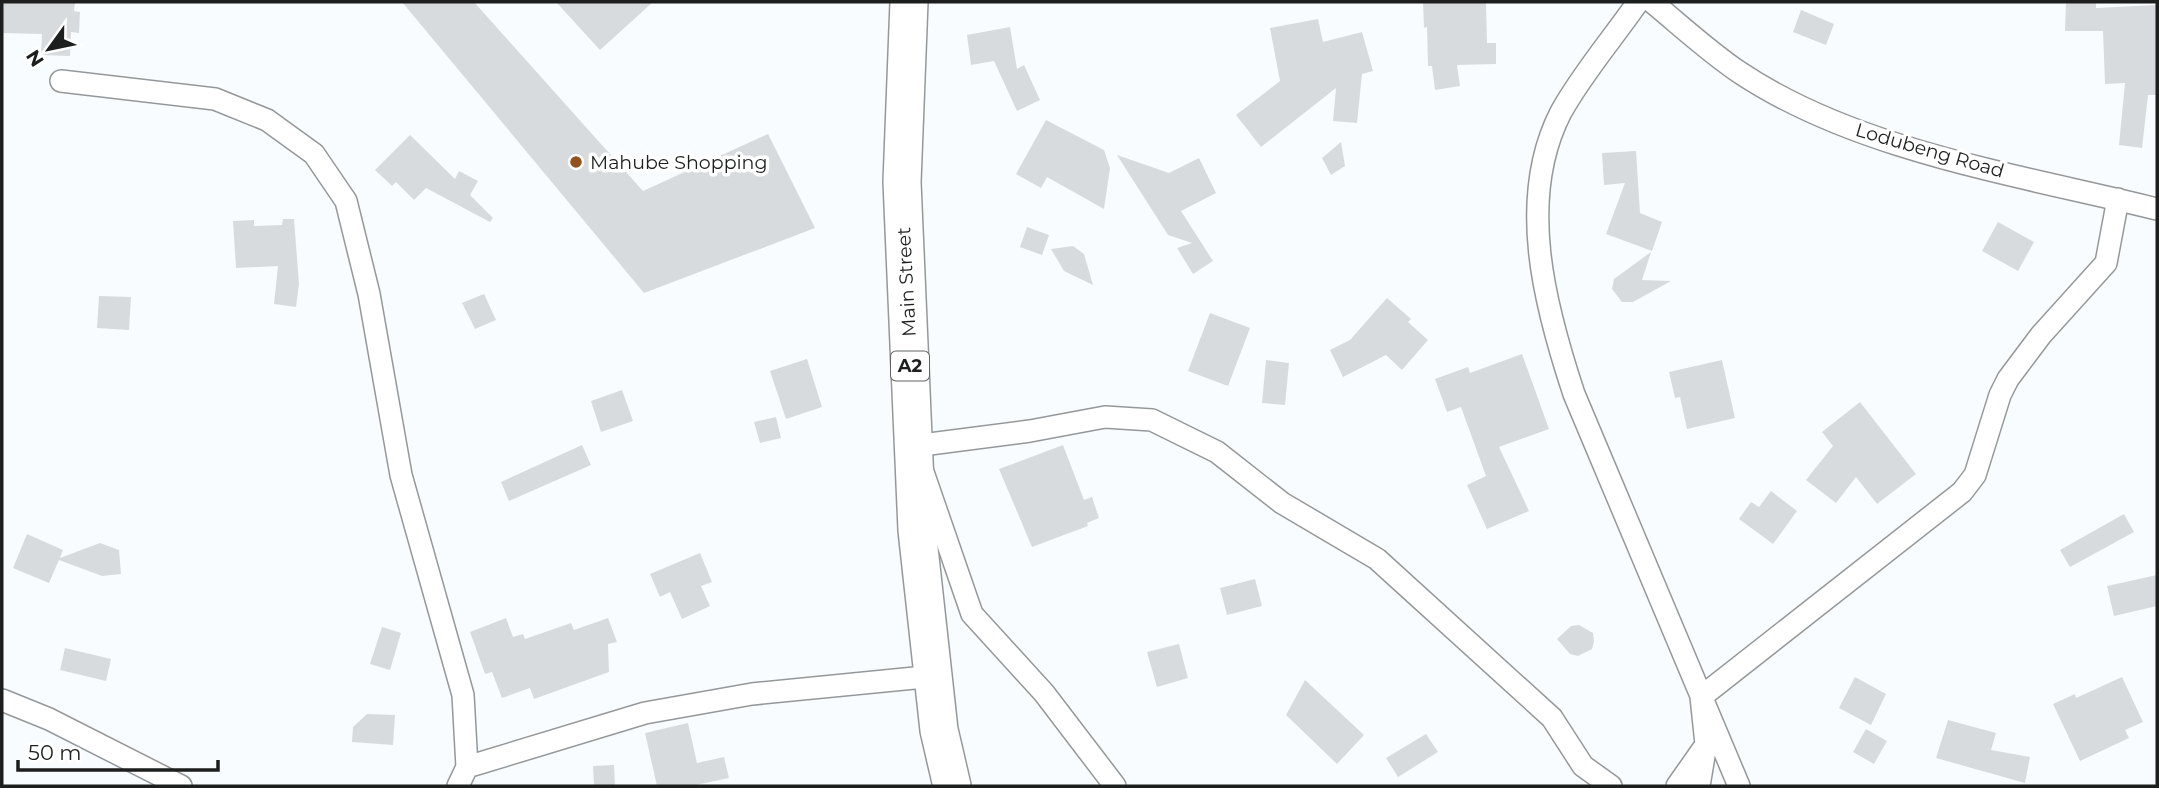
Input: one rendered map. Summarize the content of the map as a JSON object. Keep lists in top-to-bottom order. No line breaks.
{"streets":{"highway":["Main Street","A2"],"street":["Lodubeng Road"]},"places":["Mahube Shopping"],"scale_bar":"50 m","north":"bottom left"}
